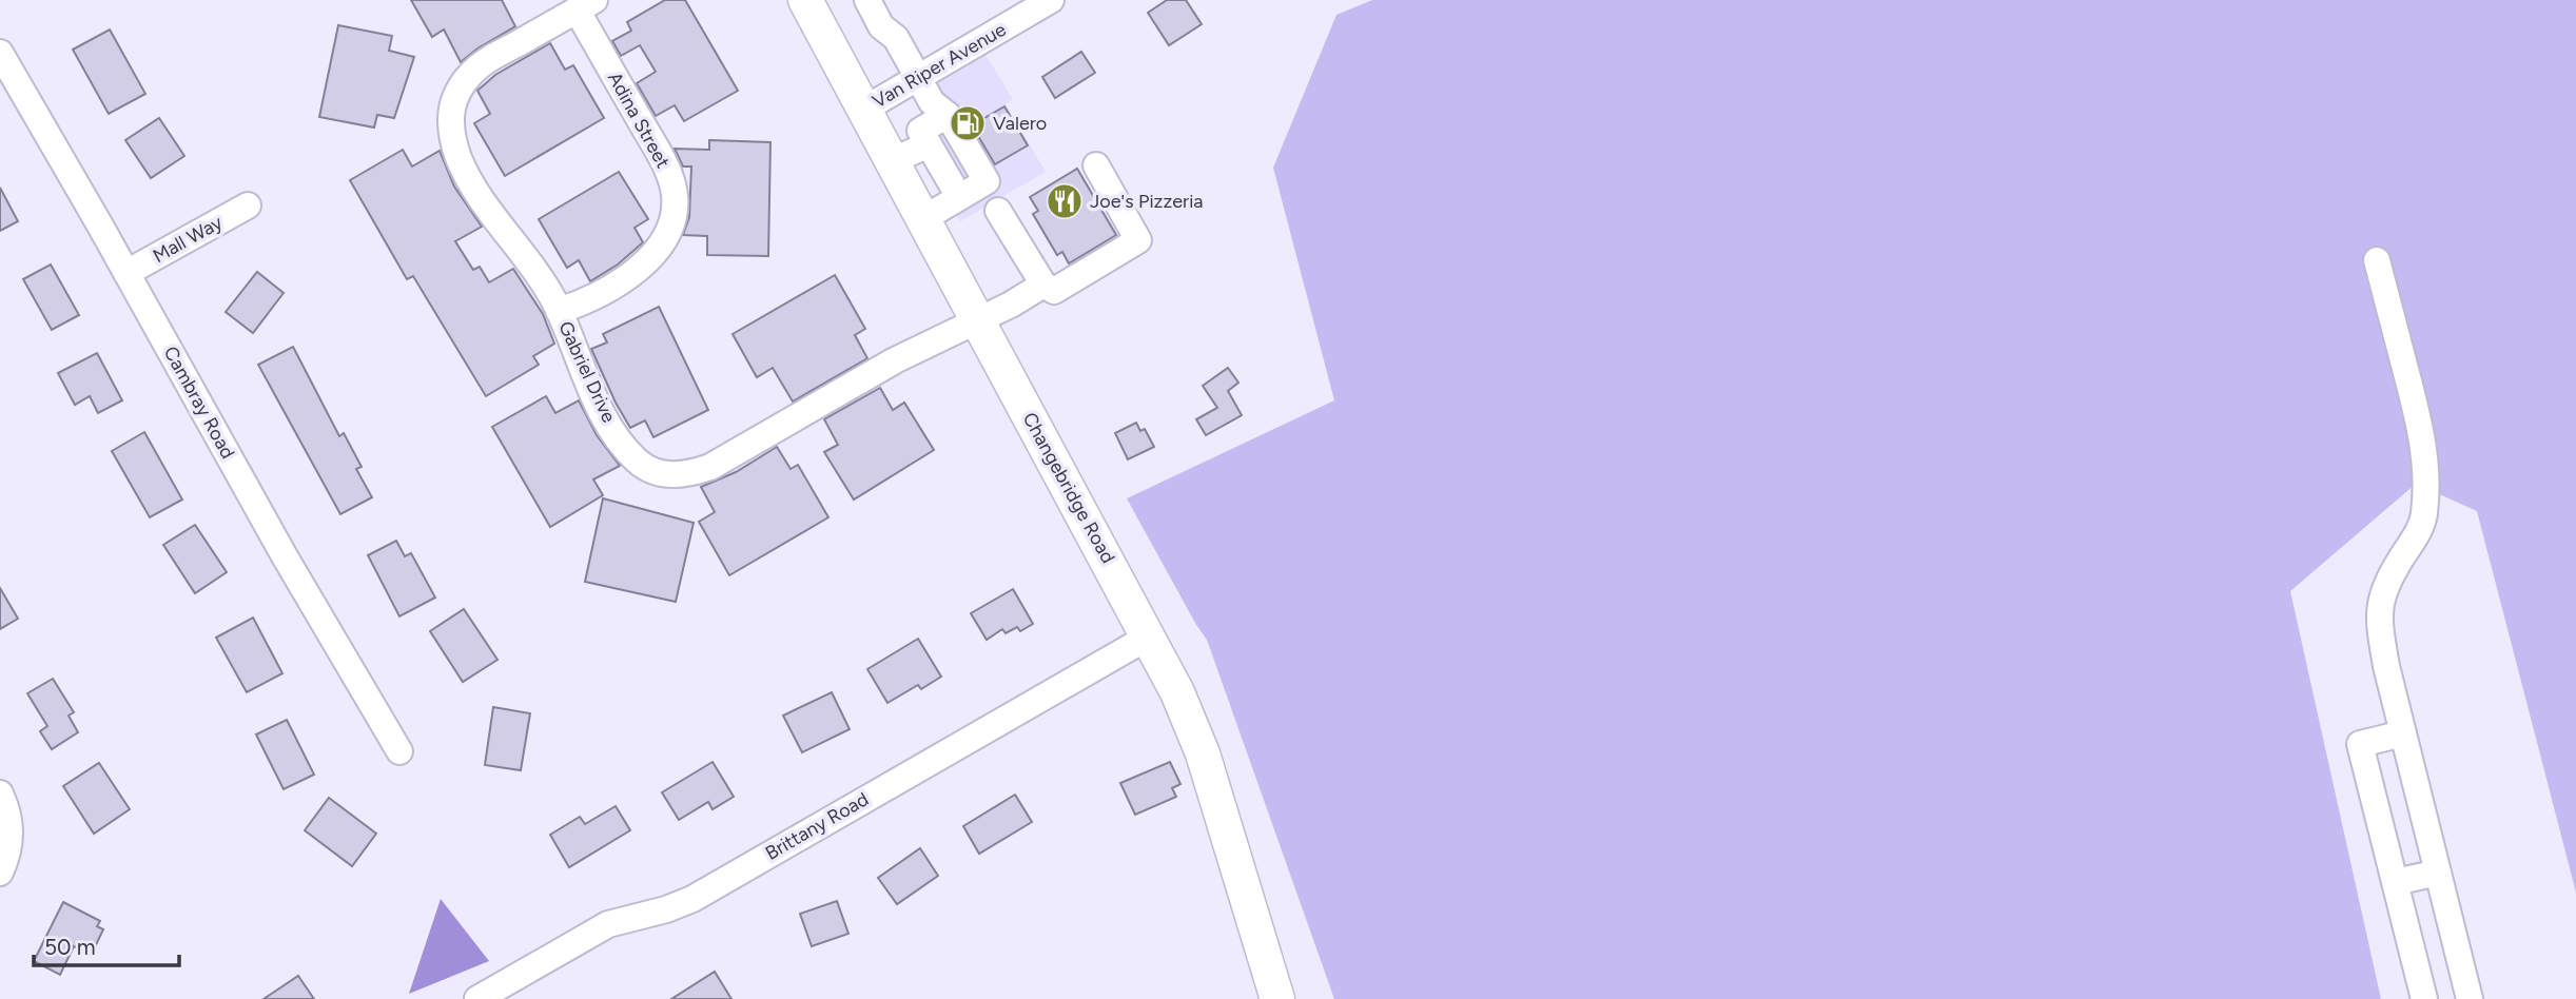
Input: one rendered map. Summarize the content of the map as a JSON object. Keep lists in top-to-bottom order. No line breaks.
{"streets":{"main road":["Changebridge Road"],"street":["Van Riper Avenue","Adina Street","Mall Way","Gabriel Drive","Cambray Road","Brittany Road"]},"crossings":[["Van Riper Avenue","Changebridge Road"],["Adina Street","Gabriel Drive"],["Mall Way","Cambray Road"],["Gabriel Drive","Changebridge Road"],["Changebridge Road","Brittany Road"]],"places":{"fuel station":["Valero"],"restaurant":["Joe's Pizzeria"]},"scale_bar":"50 m"}
